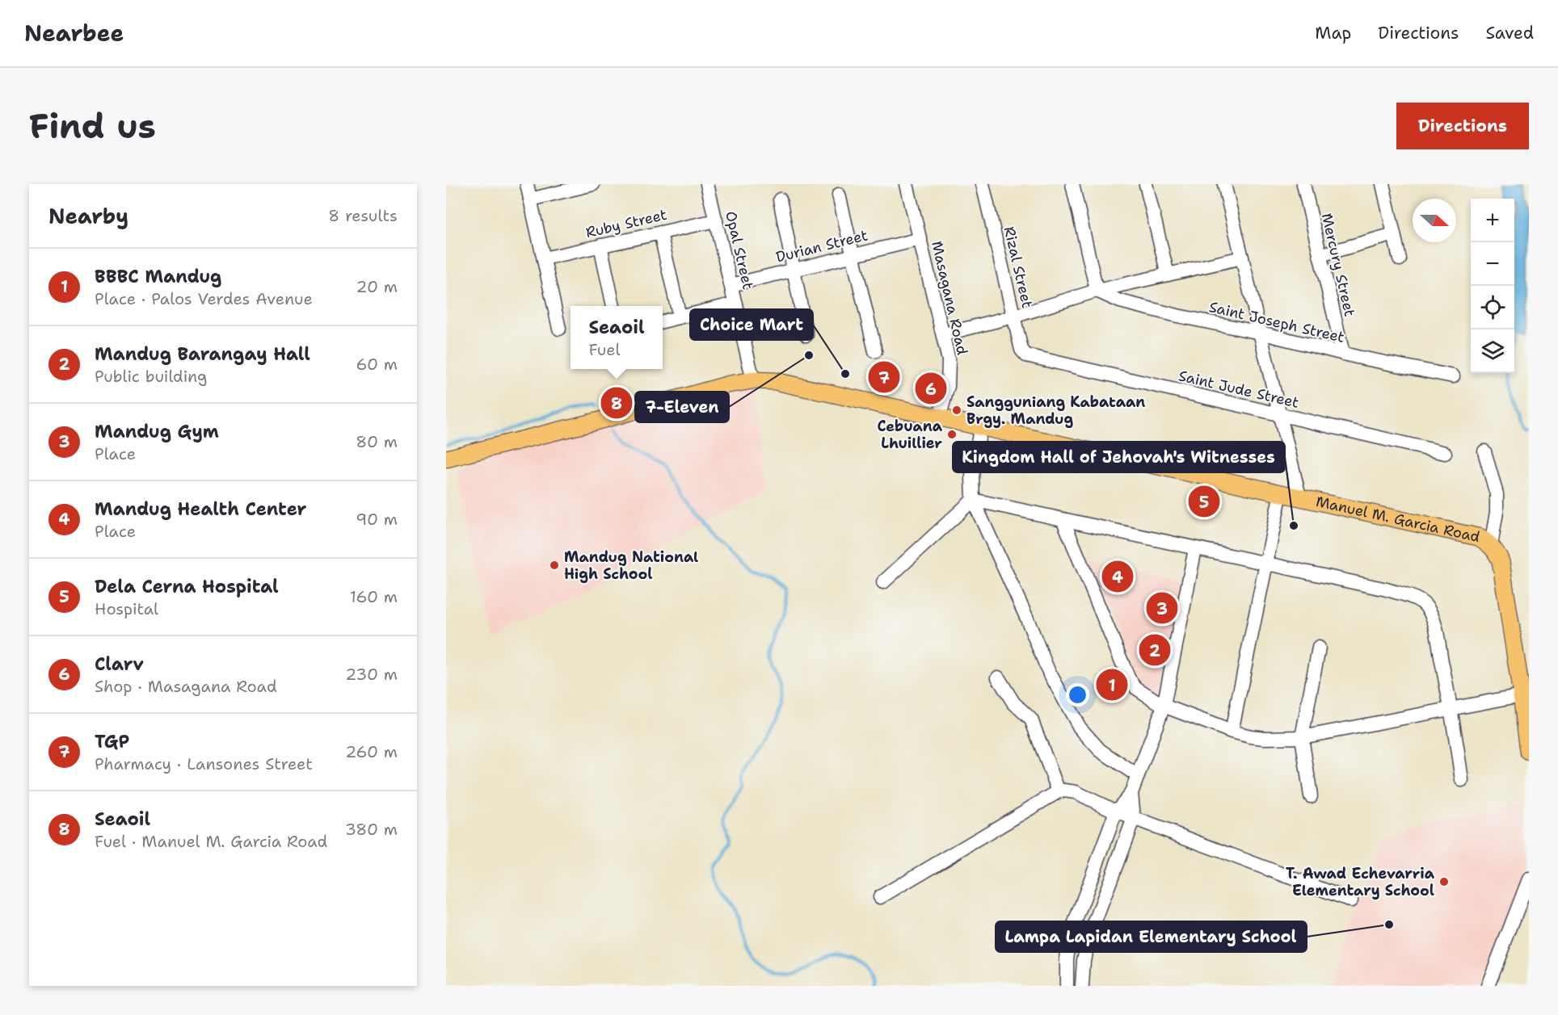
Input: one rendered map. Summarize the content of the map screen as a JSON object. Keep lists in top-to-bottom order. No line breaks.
{"streets":{"main road":["Manuel M. Garcia Road"],"street":["Ruby Street","Durian Street","Opal Street","Mercury Street","Rizal Street","Masagana Road","Saint Joseph Street","Saint Jude Street"]},"crossings":[["Ruby Street","Opal Street"],["Durian Street","Opal Street"],["Durian Street","Masagana Road"],["Opal Street","Manuel M. Garcia Road"],["Mercury Street","Saint Joseph Street"],["Rizal Street","Saint Jude Street"],["Masagana Road","Manuel M. Garcia Road"]],"places":["7-Eleven","Choice Mart","Sangguniang Kabataan Brgy. Mandug","Cebuana Lhuillier","Kingdom Hall of Jehovah's Witnesses","Mandug National High School","T. Awad Echevarria Elementary School","Lampa Lapidan Elementary School"],"north":"right","page":{"header":"Nearbee","nav":["Map","Directions","Saved"],"buttons":"Directions","title":"Find us","heading":["Nearby","8 results"],"map_buttons":["+","−"],"list":[{"mark":"1","name":"BBBC Mandug","note":"Place · Palos Verdes Avenue","value":"20 m"},{"mark":"2","name":"Mandug Barangay Hall","note":"Public building","value":"60 m"},{"mark":"3","name":"Mandug Gym","note":"Place","value":"80 m"},{"mark":"4","name":"Mandug Health Center","note":"Place","value":"90 m"},{"mark":"5","name":"Dela Cerna Hospital","note":"Hospital","value":"160 m"},{"mark":"6","name":"Clarv","note":"Shop · Masagana Road","value":"230 m"},{"mark":"7","name":"TGP","note":"Pharmacy · Lansones Street","value":"260 m"},{"mark":"8","name":"Seaoil","note":"Fuel · Manuel M. Garcia Road","value":"380 m"}],"popup":["Seaoil","Fuel"],"pins":["7","6","8","5","4","3","2","1"]}}
